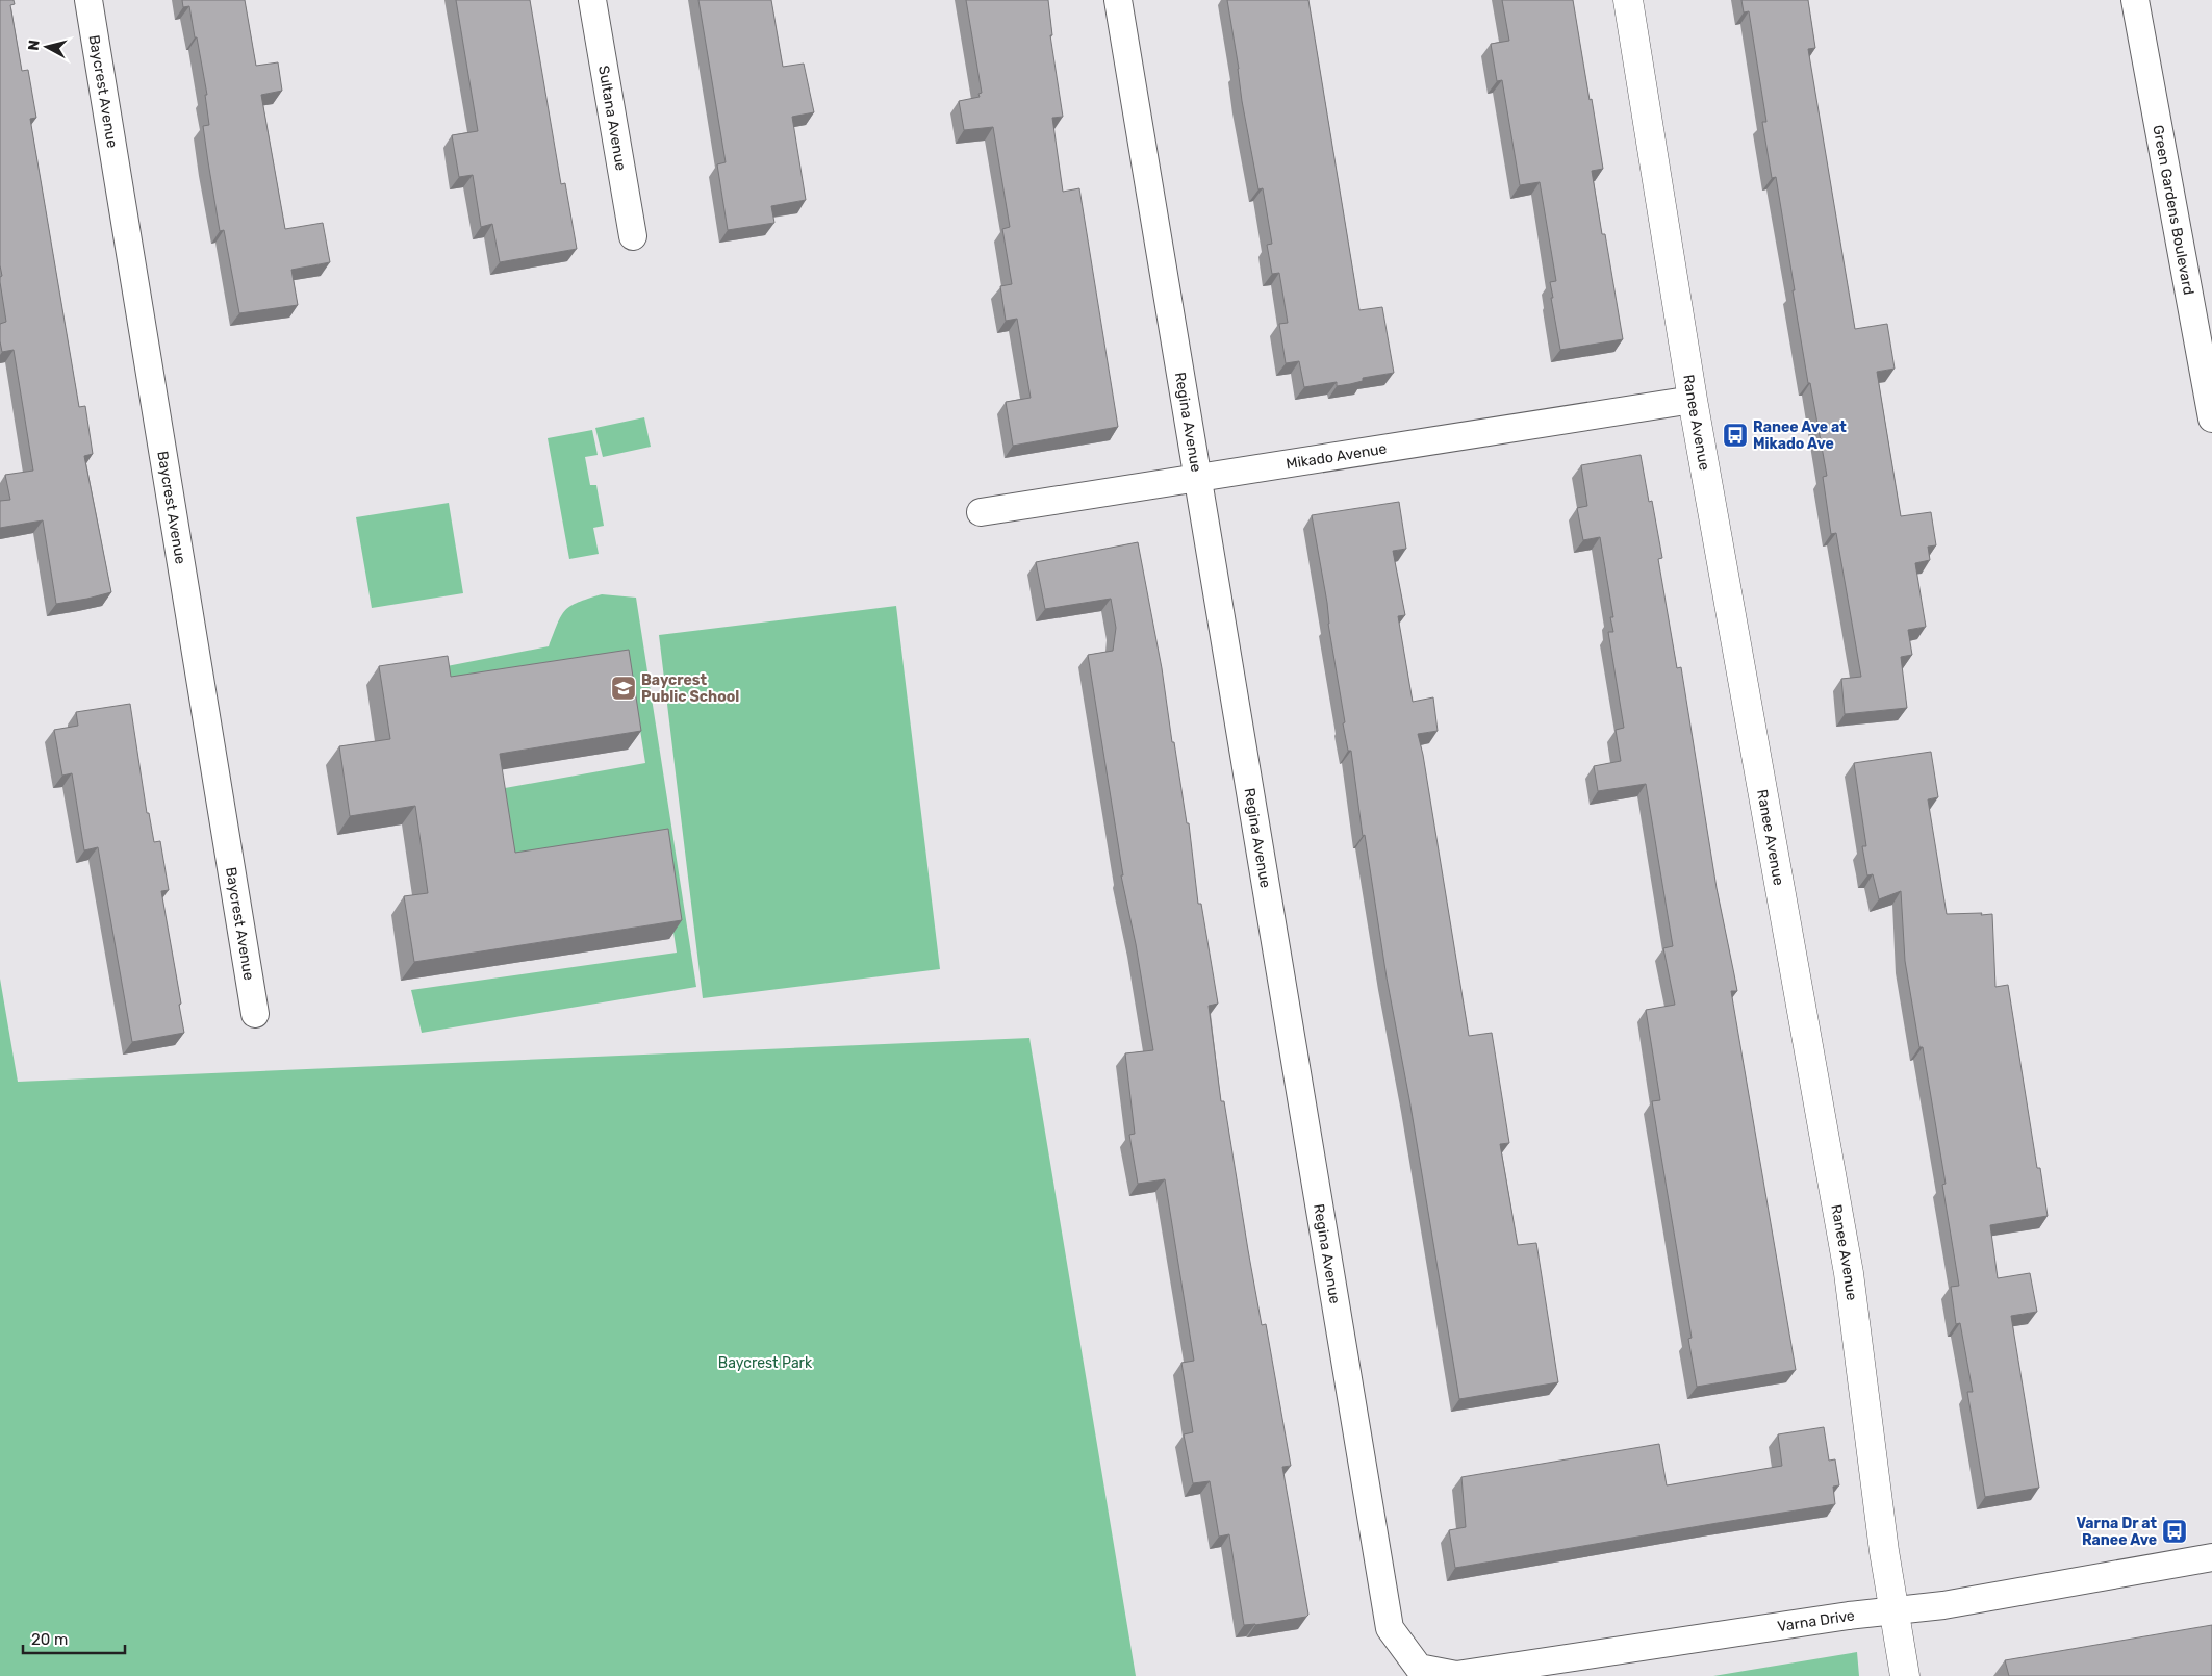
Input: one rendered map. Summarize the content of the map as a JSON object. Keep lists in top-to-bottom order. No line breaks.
{"streets":{"street":["Baycrest Avenue","Sultana Avenue","Green Gardens Boulevard","Regina Avenue","Ranee Avenue","Mikado Avenue","Varna Drive"]},"crossings":[["Regina Avenue","Mikado Avenue"],["Regina Avenue","Varna Drive"],["Ranee Avenue","Mikado Avenue"],["Ranee Avenue","Varna Drive"]],"parks":["Baycrest Park"],"places":{"bus stop":["Ranee Ave at Mikado Ave","Varna Dr at Ranee Ave"],"school or university":["Baycrest Public School"]},"scale_bar":"20 m","north":"left"}
